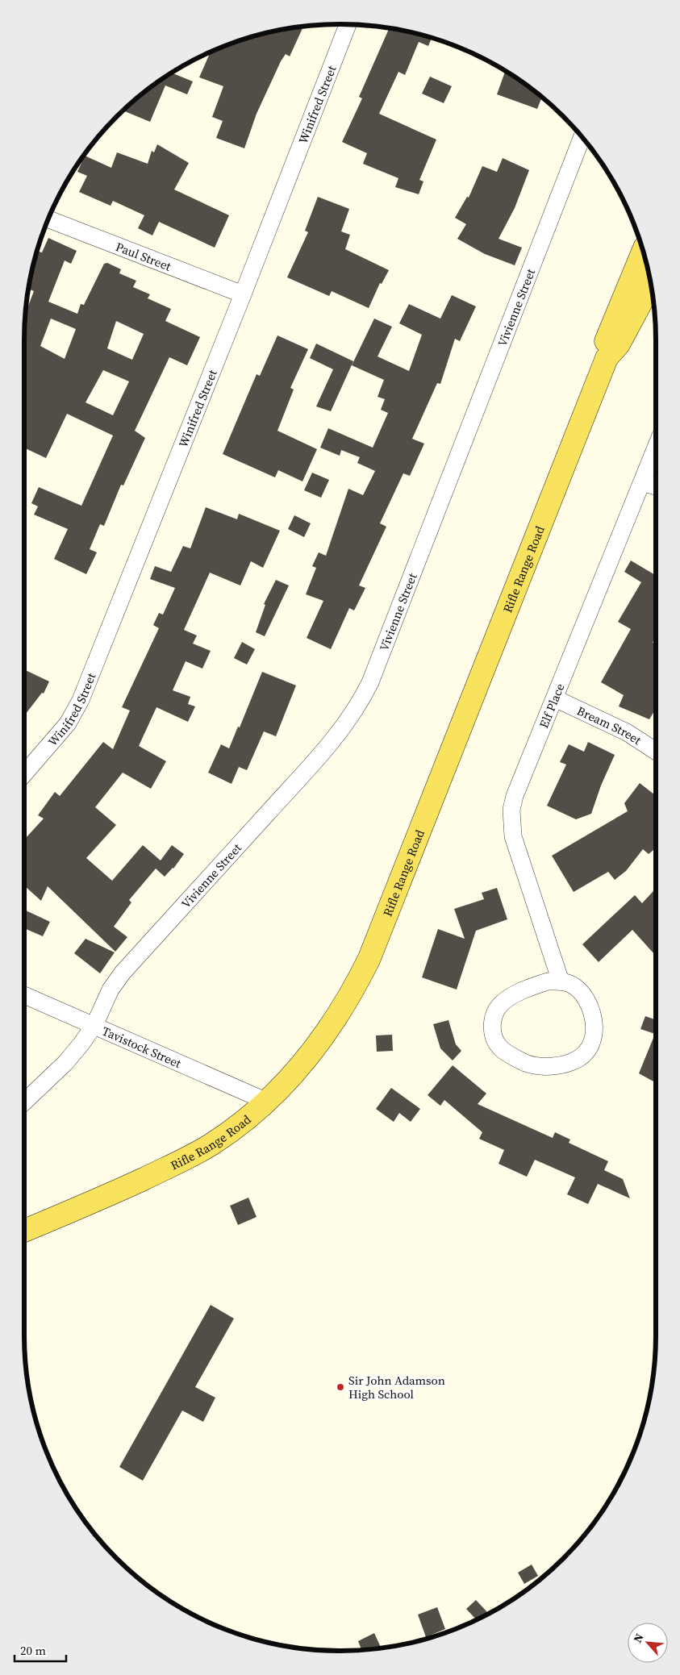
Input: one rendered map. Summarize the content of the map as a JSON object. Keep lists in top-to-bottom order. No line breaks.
{"streets":{"main road":["Rifle Range Road"],"street":["Winifred Street","Paul Street","Vivienne Street","Elf Place","Bream Street","Tavistock Street"]},"crossings":[["Winifred Street","Paul Street"],["Vivienne Street","Tavistock Street"],["Rifle Range Road","Tavistock Street"],["Elf Place","Bream Street"]],"places":["Sir John Adamson High School"],"scale_bar":"20 m","north":"top left"}
